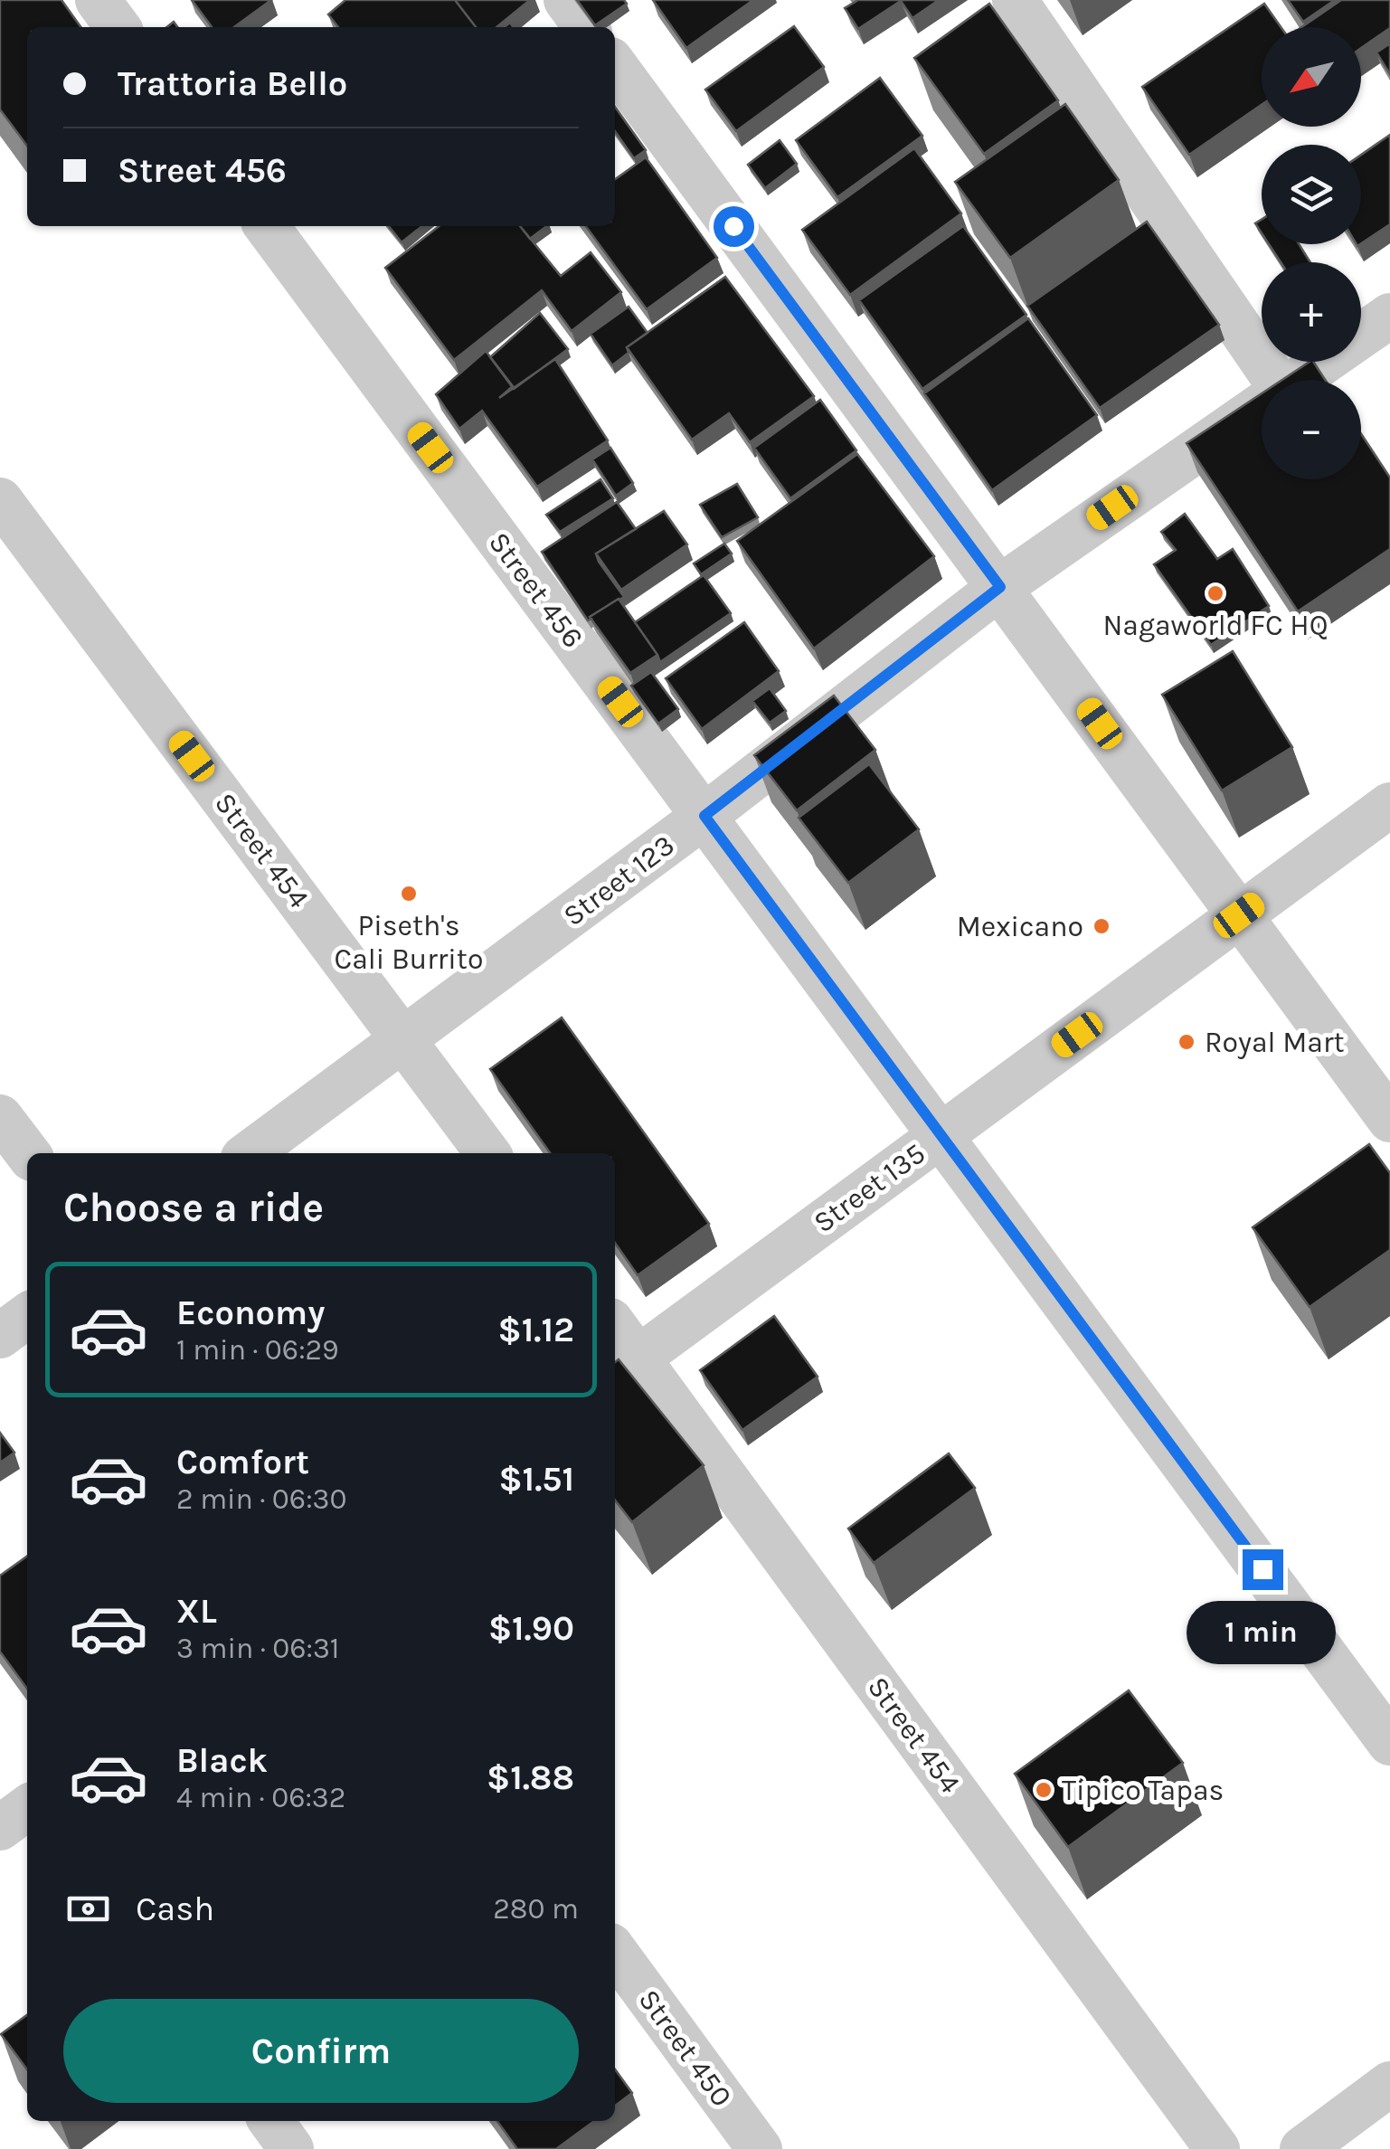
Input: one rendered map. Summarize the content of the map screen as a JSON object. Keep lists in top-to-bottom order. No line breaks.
{"streets":{"street":["Street 456","Street 454","Street 123","Street 135","Street 450"]},"crossings":[["Street 456","Street 123"],["Street 456","Street 135"],["Street 454","Street 123"],["Street 454","Street 135"]],"places":["Nagaworld FC HQ","Piseth's Cali Burrito","Mexicano","Royal Mart","Tipico Tapas"],"north":"bottom left","page":{"map_buttons":["+","−"],"banner":["Trattoria Bello","Street 456"],"heading":"Choose a ride","list":[{"name":"Economy","note":"1 min · 06:29","value":"$1.12"},{"name":"Comfort","note":"2 min · 06:30","value":"$1.51"},{"name":"XL","note":"3 min · 06:31","value":"$1.90"},{"name":"Black","note":"4 min · 06:32","value":"$1.88"}],"bubble":"1 min","pay":["Cash","280 m"],"buttons":"Confirm"}}
